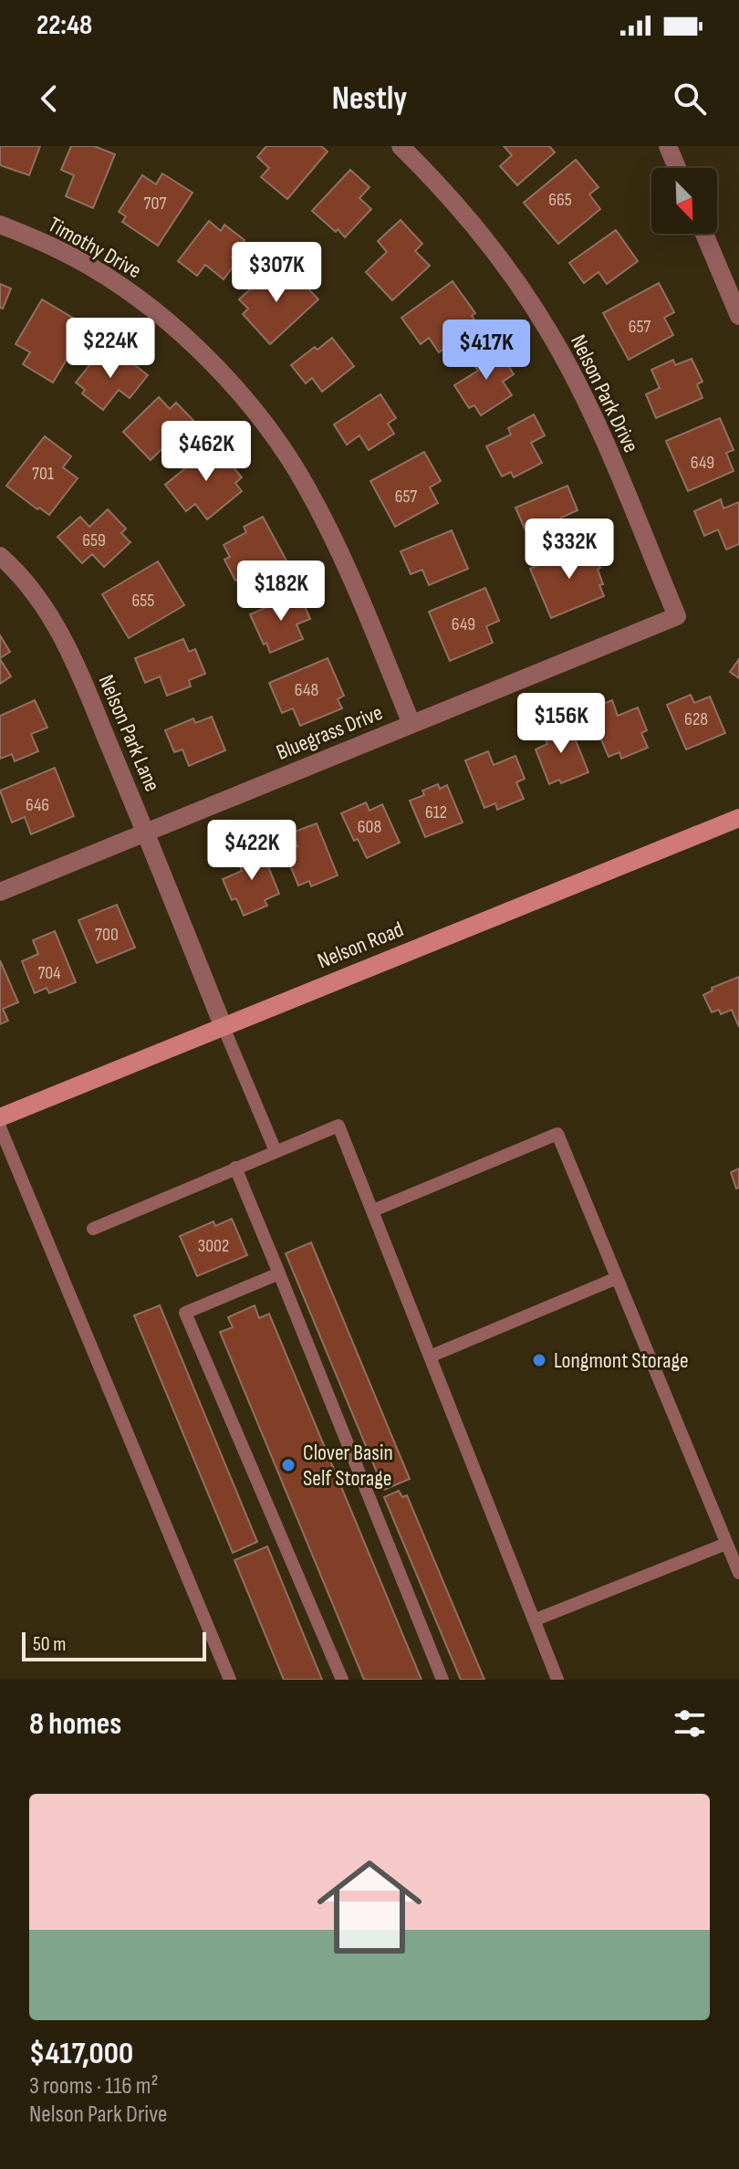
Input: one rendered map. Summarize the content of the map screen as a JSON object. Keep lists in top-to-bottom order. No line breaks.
{"streets":{"main road":["Nelson Road"],"street":["Timothy Drive","Nelson Park Drive","Bluegrass Drive","Nelson Park Lane"]},"crossings":[["Timothy Drive","Bluegrass Drive"],["Nelson Park Drive","Bluegrass Drive"],["Bluegrass Drive","Nelson Park Lane"],["Nelson Park Lane","Nelson Road"]],"places":["Longmont Storage","Clover Basin Self Storage"],"house_numbers":["665","707","657","649","701","657","659","655","649","648","628","646","612","608","700","704","3002"],"scale_bar":"50 m","north":"bottom right","page":{"status":"22:48","header":"Nestly","price":["$307K","$224K","$417K","$462K","$332K","$182K","$156K","$422K"],"scale":"50 m","heading":"8 homes","list":[{"name":"$417,000","note":"3 rooms · 116 m² · Nelson Park Drive"}]}}
